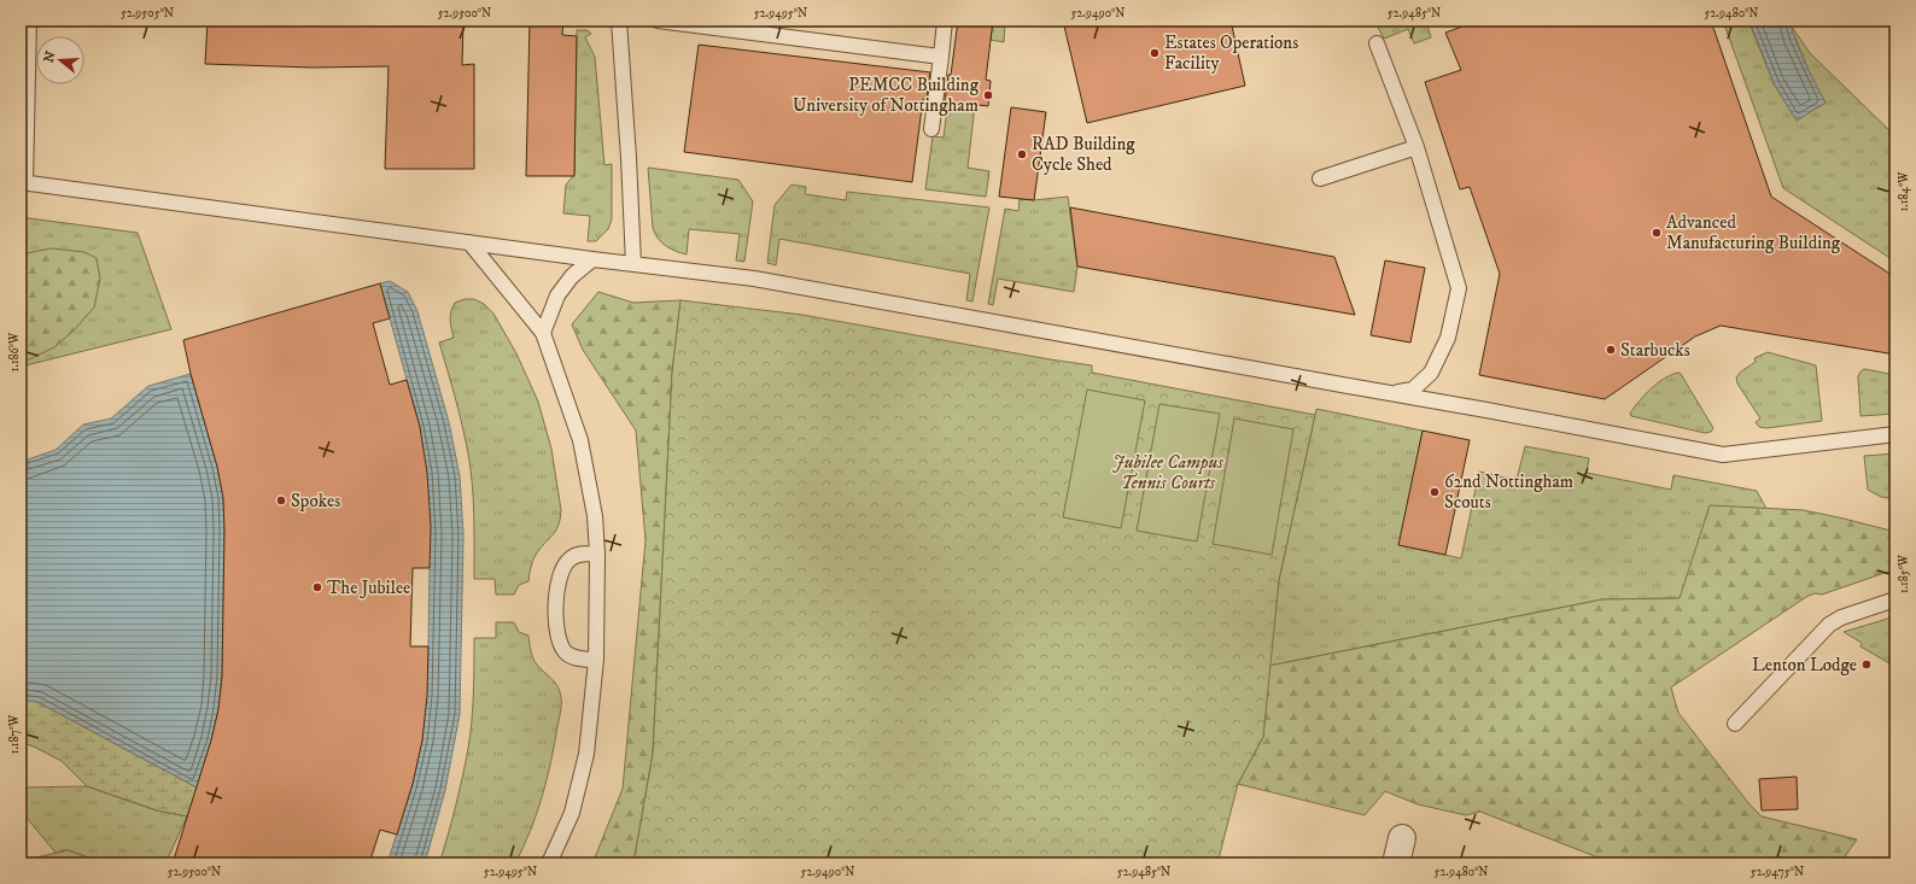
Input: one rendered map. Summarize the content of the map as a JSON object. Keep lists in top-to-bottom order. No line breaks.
{"parks":["Jubilee Campus Tennis Courts"],"places":["Estates Operations Facility","PEMCC Building University of Nottingham","RAD Building Cycle Shed","Advanced Manufacturing Building","Starbucks","62nd Nottingham Scouts","Spokes","The Jubilee","Lenton Lodge"],"north":"left","coordinates":["52.9505°N","52.9500°N","52.9495°N","52.9490°N","52.9485°N","52.9480°N","1.184°W","1.186°W","1.185°W","1.187°W","52.9475°N"]}
